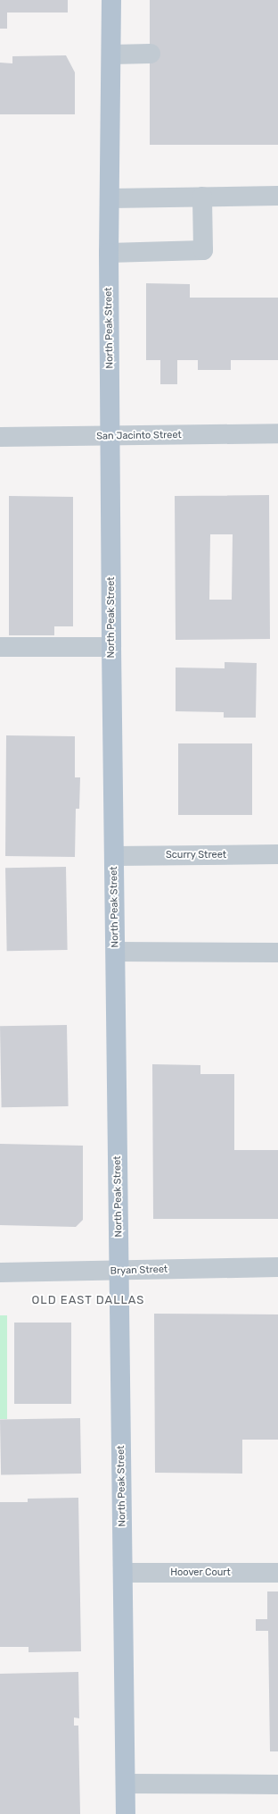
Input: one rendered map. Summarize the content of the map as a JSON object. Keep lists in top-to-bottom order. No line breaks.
{"streets":{"main road":["North Peak Street"],"street":["San Jacinto Street","Scurry Street","Bryan Street","Hoover Court"]},"crossings":[["North Peak Street","San Jacinto Street"],["North Peak Street","Scurry Street"],["North Peak Street","Bryan Street"],["North Peak Street","Hoover Court"]],"districts":["OLD EAST DALLAS"]}
